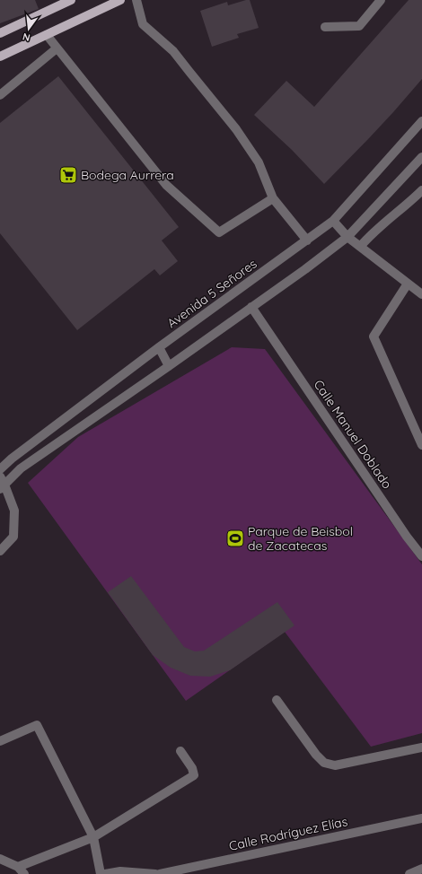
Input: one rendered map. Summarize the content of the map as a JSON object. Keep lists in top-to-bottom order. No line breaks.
{"streets":{"street":["Avenida 5 Señores","Calle Manuel Doblado","Calle Rodríguez Elías"]},"places":{"supermarket":["Bodega Aurrera"],"sports":["Parque de Beisbol de Zacatecas"]},"north":"bottom"}
